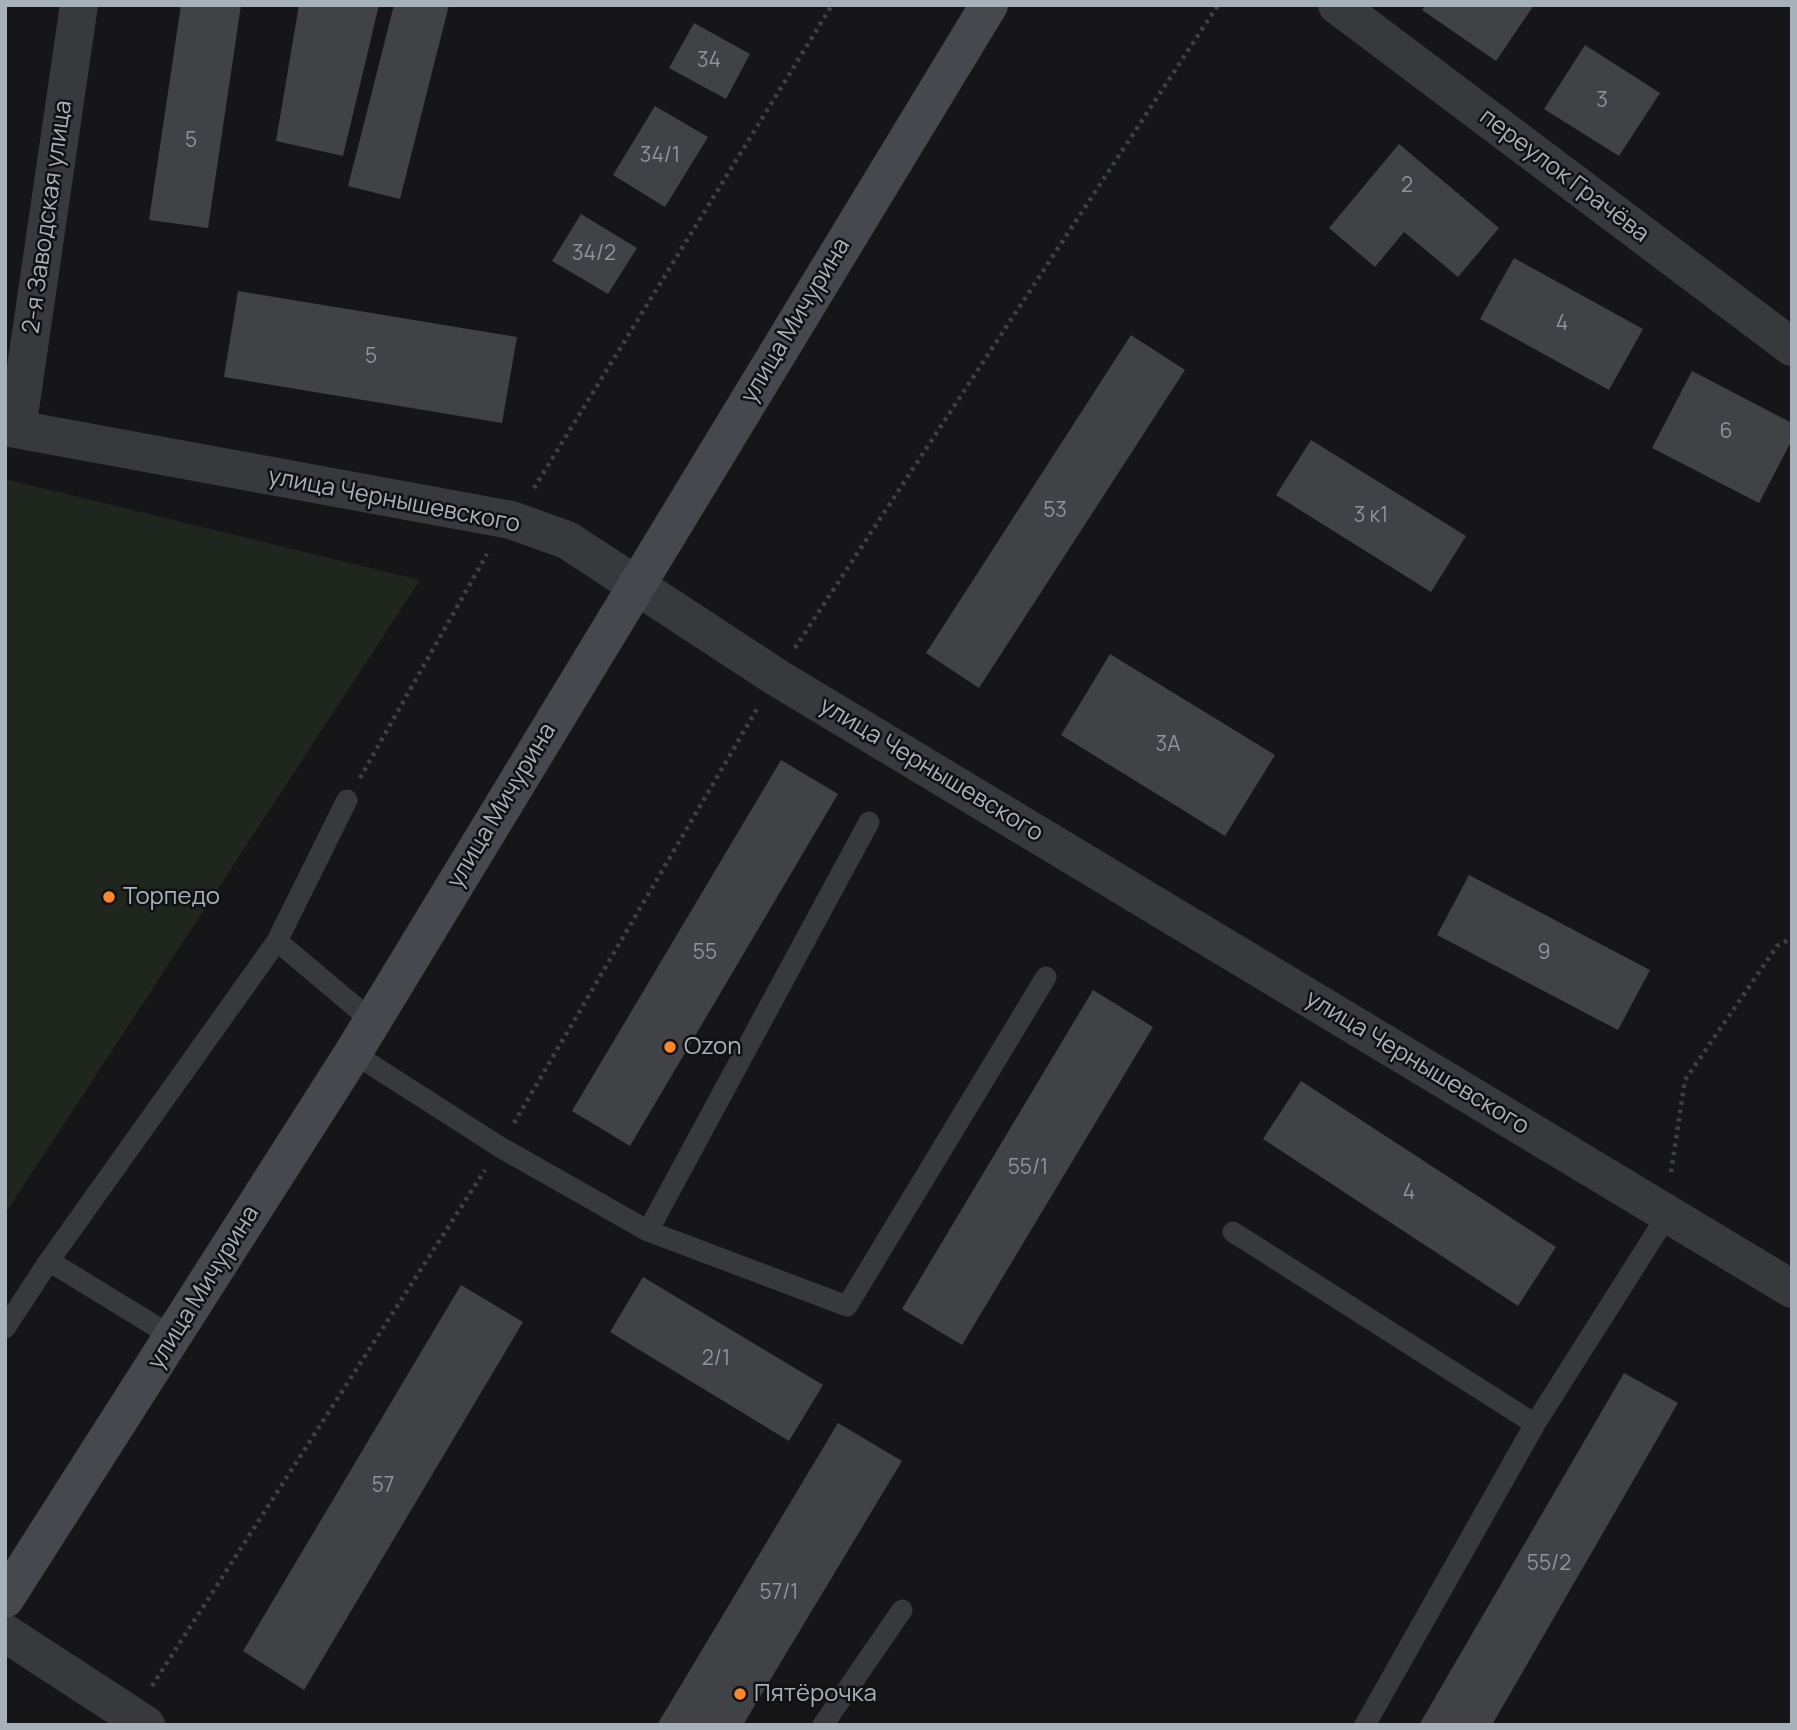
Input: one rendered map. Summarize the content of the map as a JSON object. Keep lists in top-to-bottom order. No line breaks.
{"streets":{"main road":["улица Мичурина"],"street":["переулок Грачёва","2-я Заводская улица","улица Чернышевского"]},"crossings":[["2-я Заводская улица","улица Чернышевского"],["улица Мичурина","улица Чернышевского"]],"places":["Торпедо","Ozon","Пятёрочка"],"house_numbers":["34","3","5","34/1","2","34/2","4","5","6","53","3 к1","3А","55","9","55/1","4","2/1","57","55/2","57/1"]}
